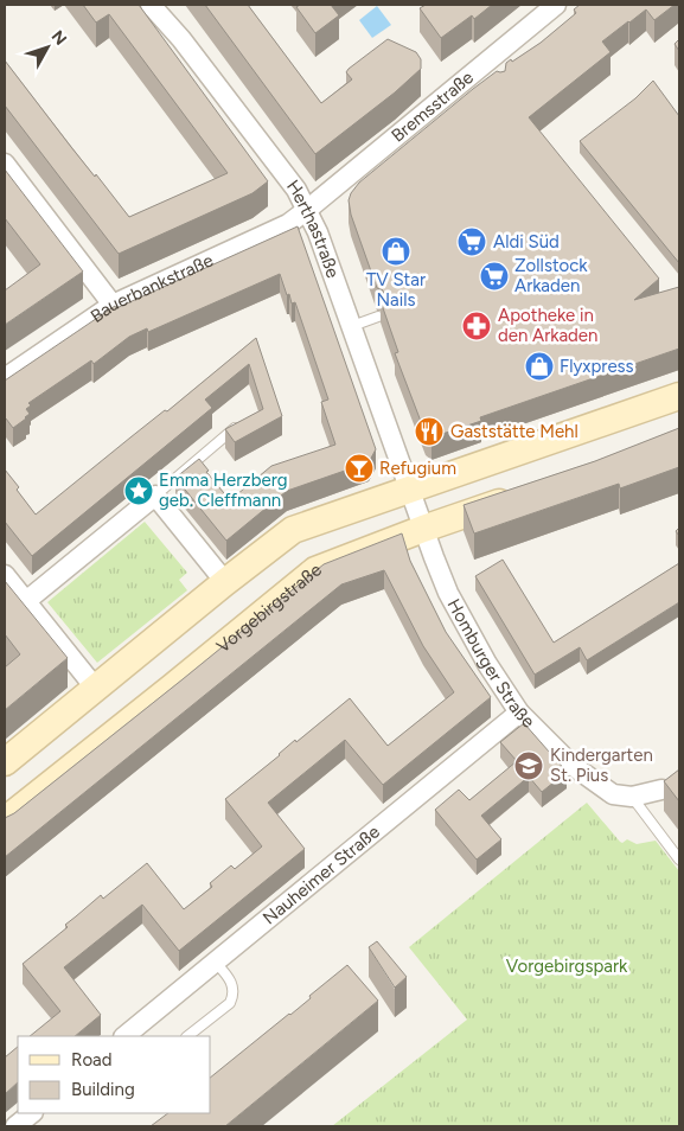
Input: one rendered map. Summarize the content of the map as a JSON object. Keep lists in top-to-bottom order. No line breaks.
{"streets":{"main road":["Vorgebirgstraße"],"street":["Bremsstraße","Herthastraße","Bauerbankstraße","Homburger Straße","Nauheimer Straße"]},"crossings":[["Bremsstraße","Herthastraße"],["Bremsstraße","Bauerbankstraße"],["Herthastraße","Bauerbankstraße"],["Herthastraße","Homburger Straße"],["Vorgebirgstraße","Homburger Straße"],["Homburger Straße","Nauheimer Straße"]],"parks":["Vorgebirgspark"],"places":{"supermarket":["Aldi Süd","Zollstock Arkaden"],"shop":["TV Star Nails","Flyxpress"],"pharmacy":["Apotheke in den Arkaden"],"restaurant":["Gaststätte Mehl"],"bar":["Refugium"],"place":["Emma Herzberg geb. Cleffmann"],"school or university":["Kindergarten St. Pius"]},"legend":["Road","Building"],"north":"top right"}
